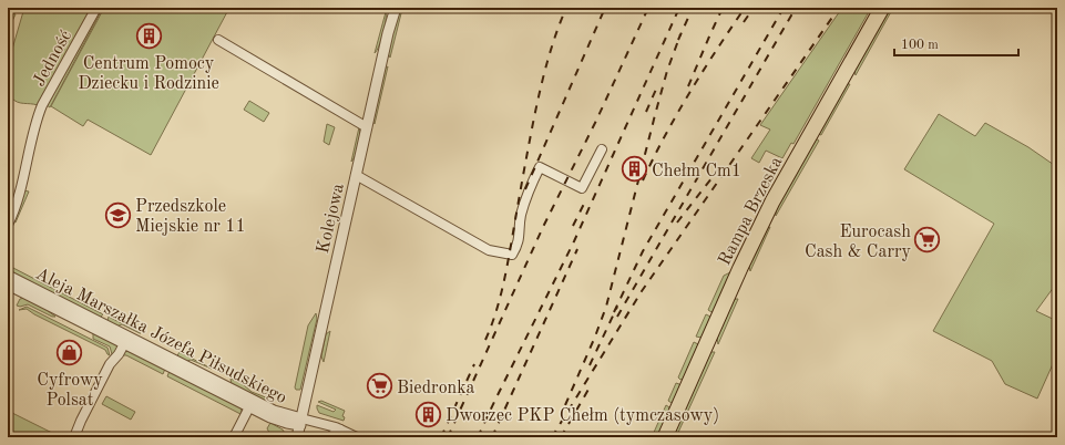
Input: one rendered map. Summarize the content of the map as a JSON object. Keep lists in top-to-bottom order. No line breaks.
{"streets":{"highway":["Rampa Brzeska"],"street":["Jedność","Kolejowa","Aleja Marszałka Józefa Piłsudskiego"]},"crossings":[["Kolejowa","Aleja Marszałka Józefa Piłsudskiego"]],"places":{"building":["Centrum Pomocy Dziecku i Rodzinie","Chełm Cm1","Dworzec PKP Chełm (tymczasowy)"],"school or university":["Przedszkole Miejskie nr 11"],"supermarket":["Eurocash Cash & Carry","Biedronka"],"shop":["Cyfrowy Polsat"]},"scale_bar":"100 m"}
